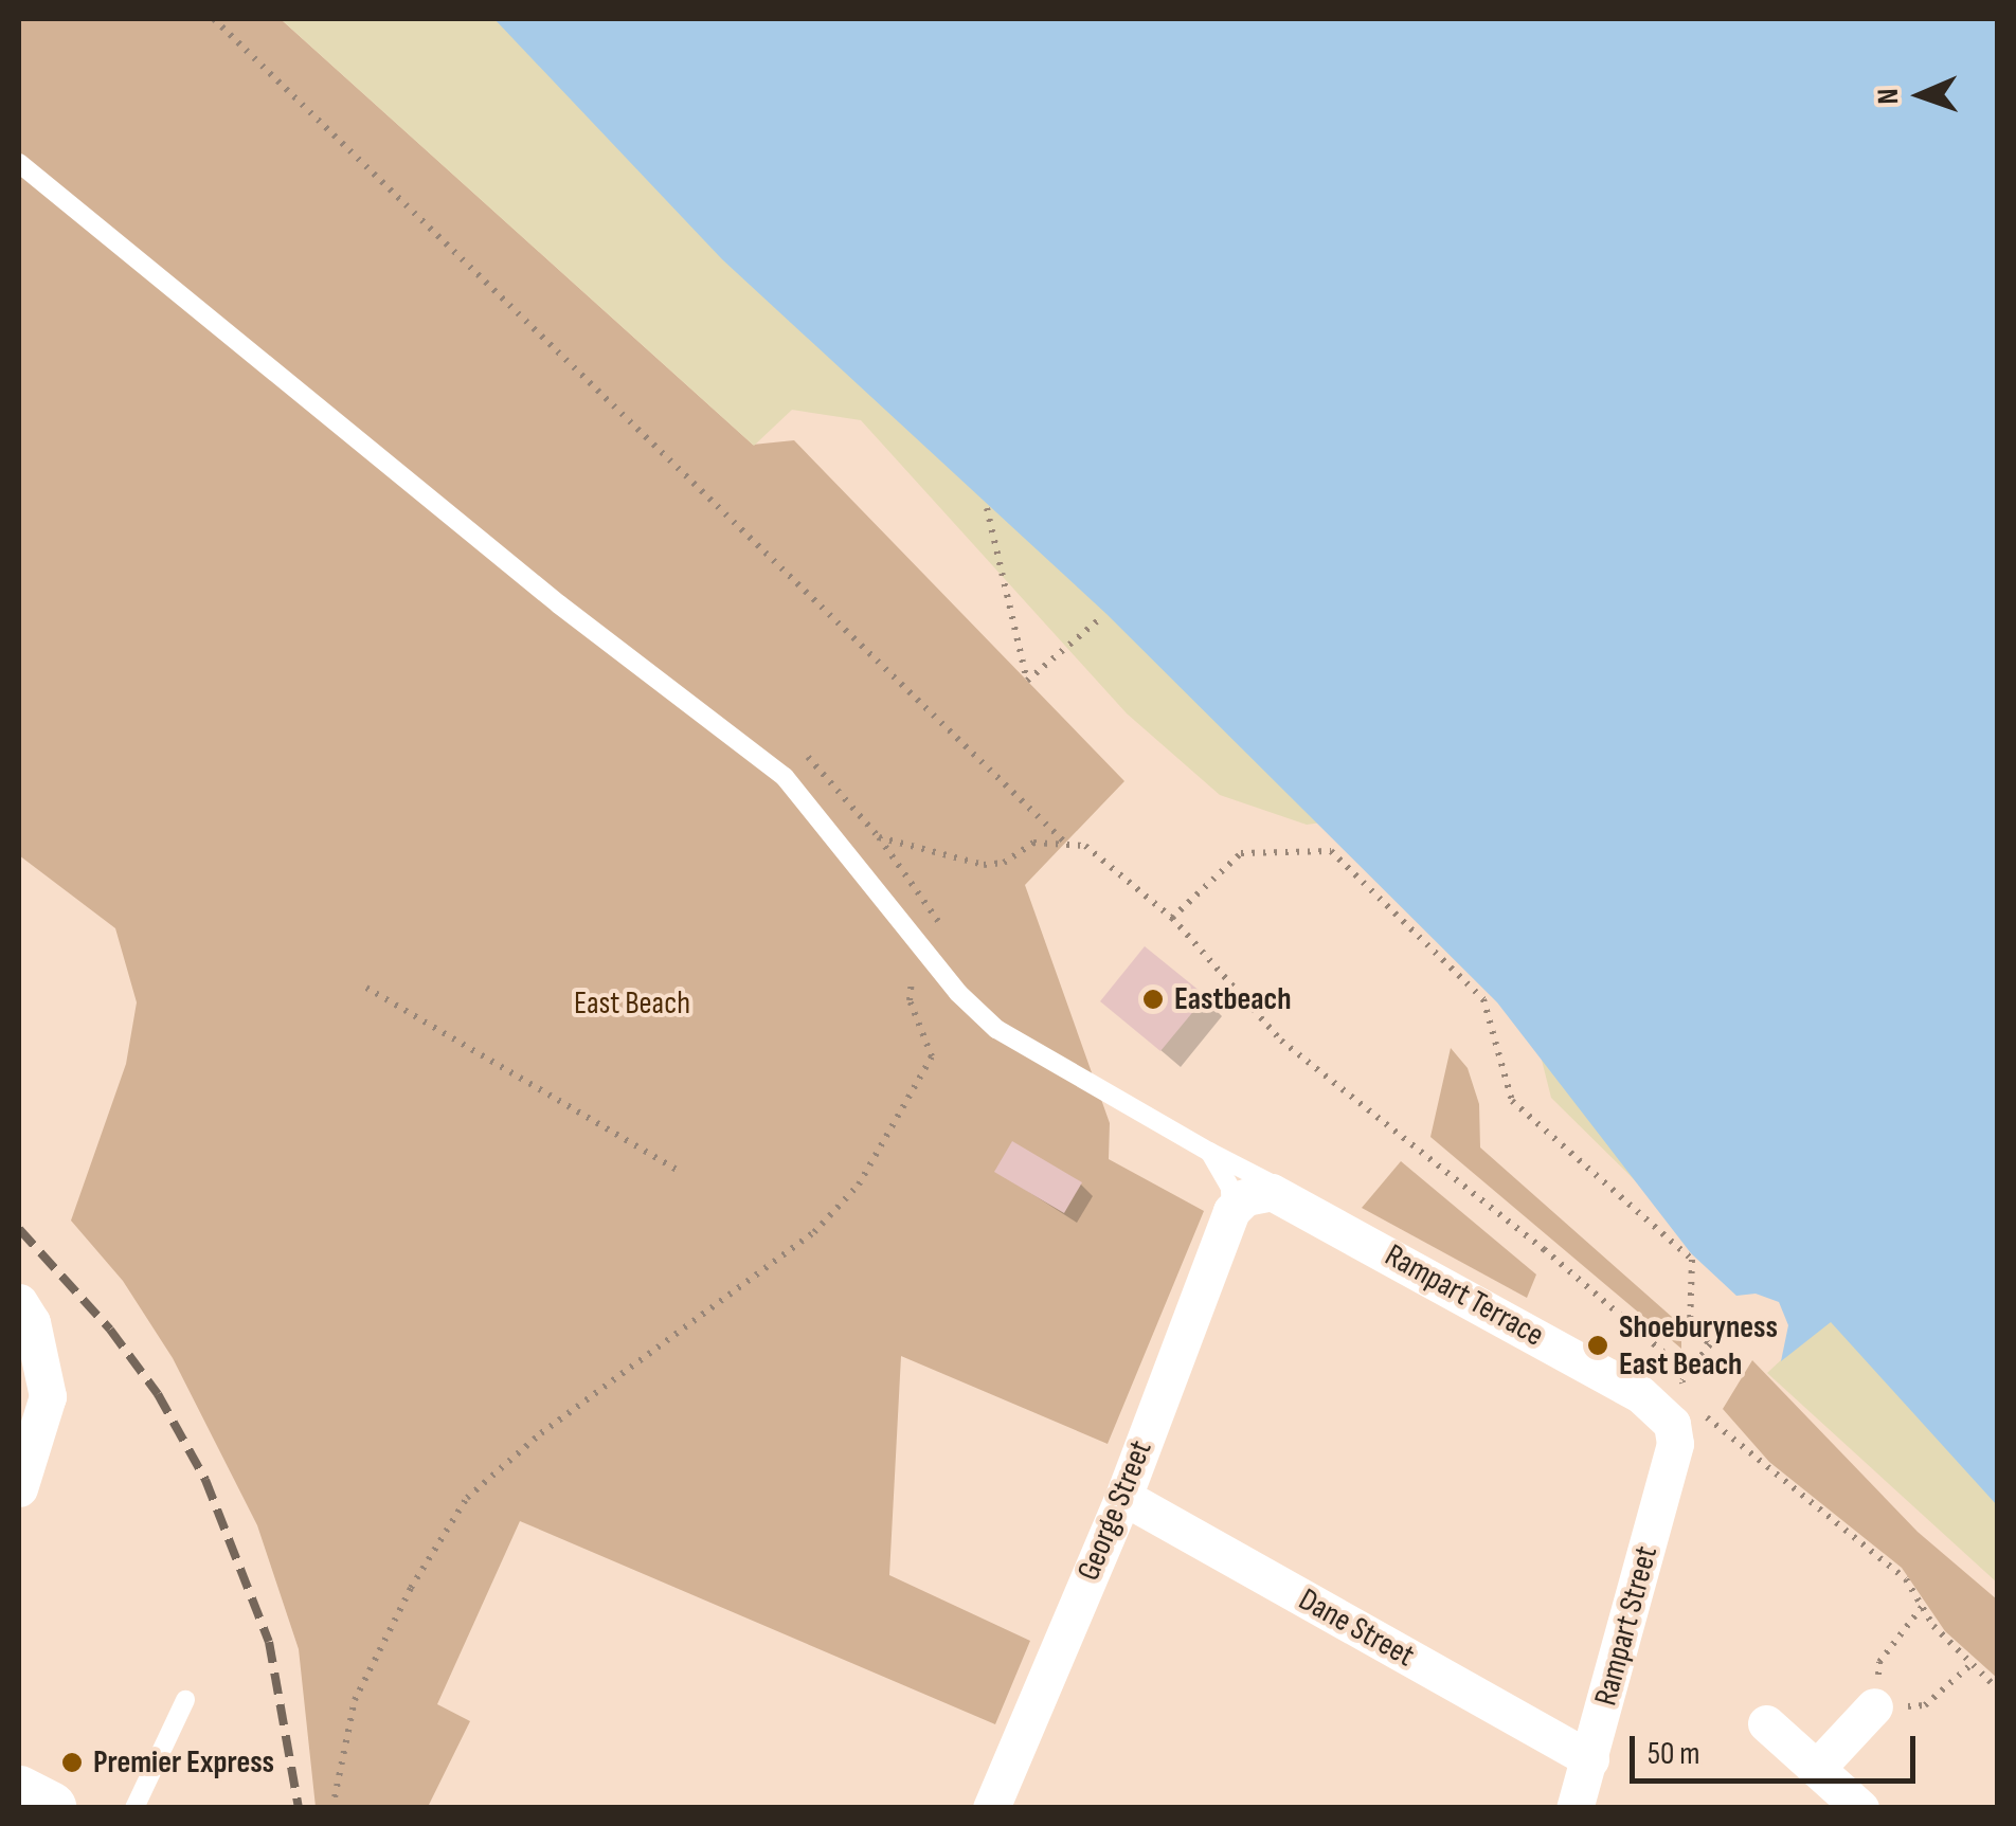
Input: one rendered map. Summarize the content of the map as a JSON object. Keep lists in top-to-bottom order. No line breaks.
{"streets":{"street":["Rampart Terrace","George Street","Rampart Street","Dane Street"]},"crossings":[["Rampart Terrace","George Street"],["Rampart Terrace","Rampart Street"],["George Street","Dane Street"],["Rampart Street","Dane Street"]],"parks":["East Beach"],"places":["Eastbeach","Shoeburyness East Beach","Premier Express"],"scale_bar":"50 m","north":"left"}
